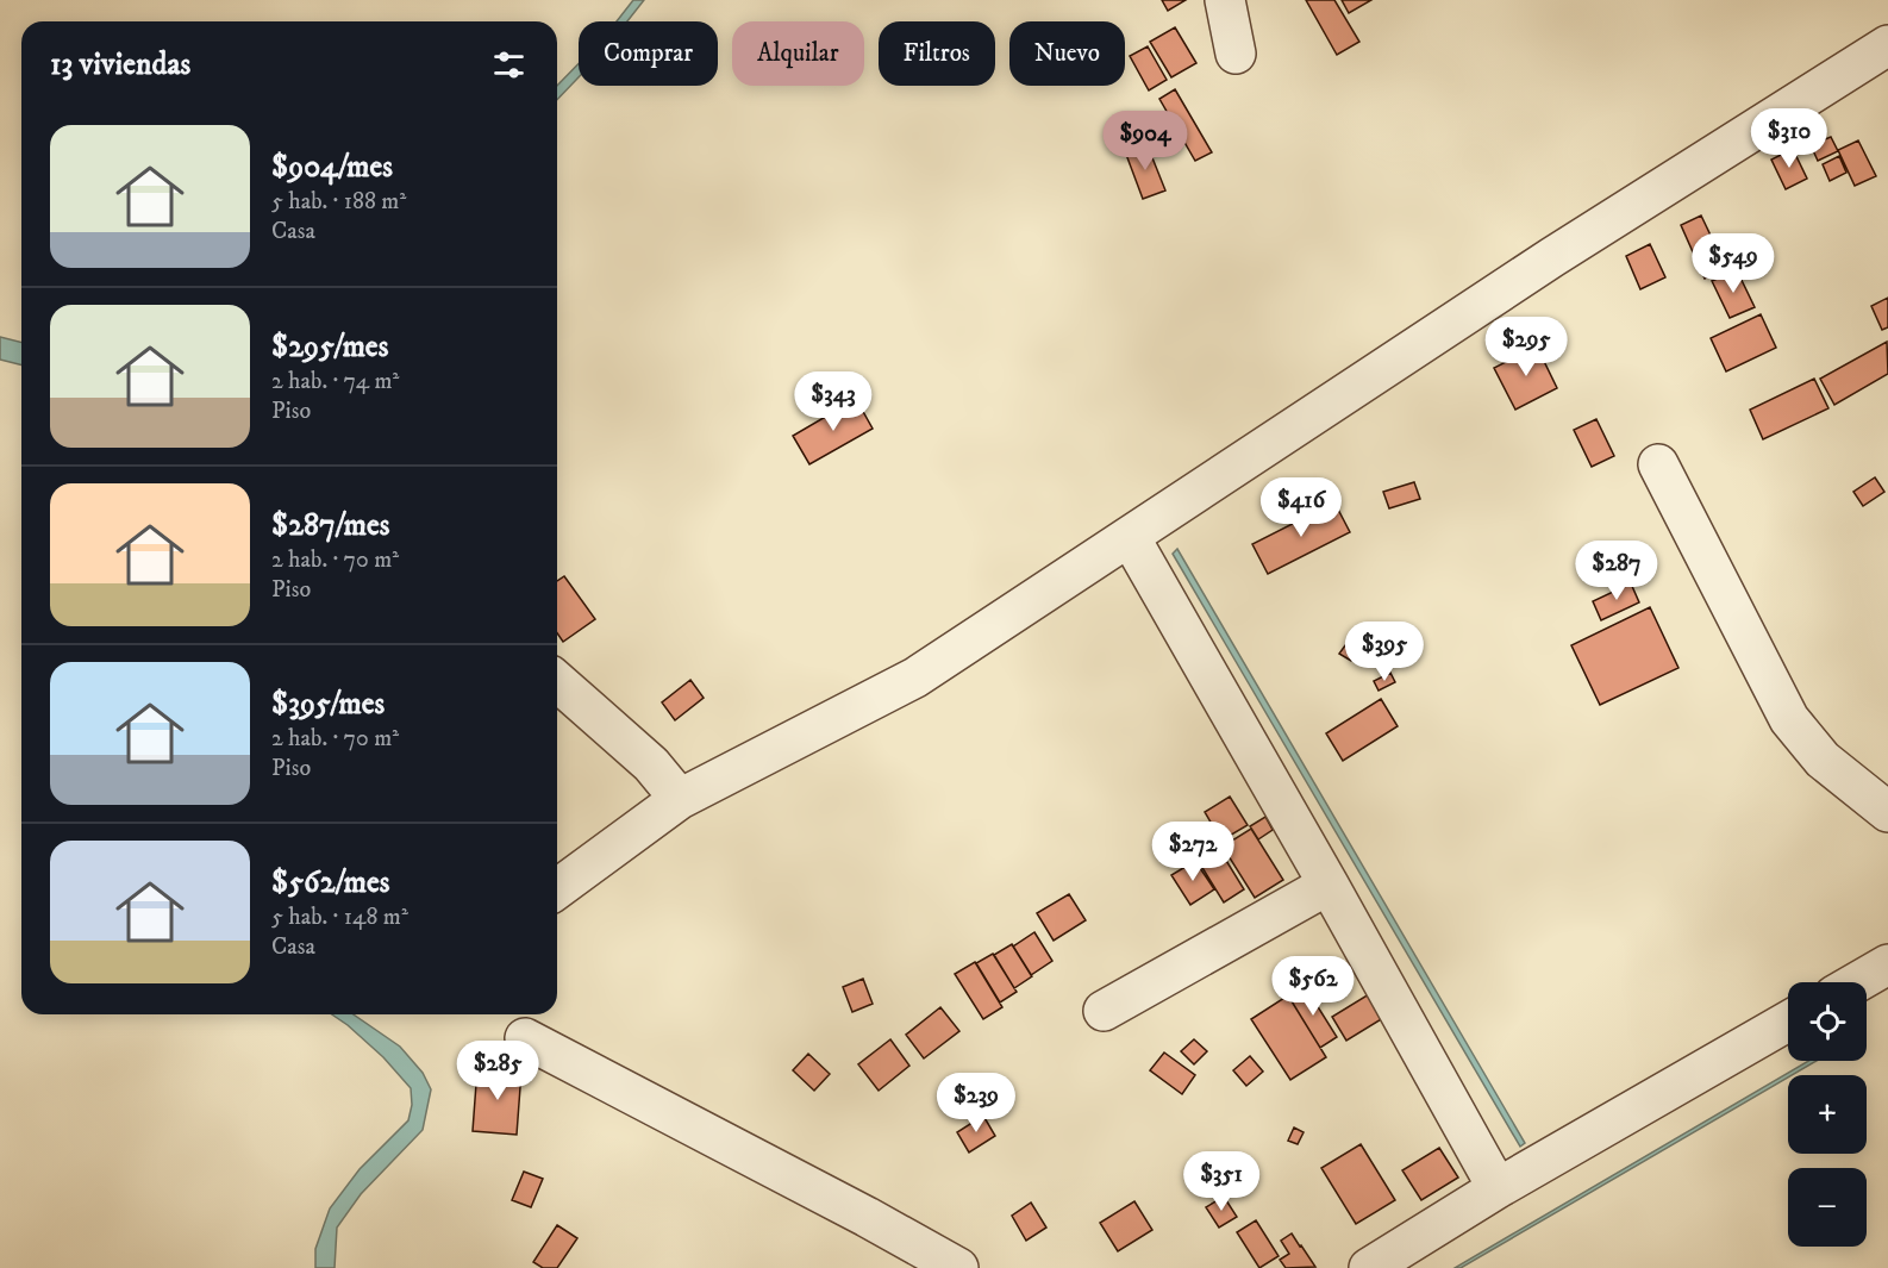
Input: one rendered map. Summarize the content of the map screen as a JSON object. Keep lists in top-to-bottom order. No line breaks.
{"page":{"chip":["Comprar","Alquilar","Filtros","Nuevo"],"heading":"13 viviendas","list":[{"name":"$904/mes","note":"5 hab. · 188 m² · Casa"},{"name":"$295/mes","note":"2 hab. · 74 m² · Piso"},{"name":"$287/mes","note":"2 hab. · 70 m² · Piso"},{"name":"$395/mes","note":"2 hab. · 70 m² · Piso"},{"name":"$562/mes","note":"5 hab. · 148 m² · Casa"}],"price":["$310","$904","$549","$295","$343","$416","$287","$395","$272","$562","$285","$239","$351"],"map_buttons":["+","−"]}}
